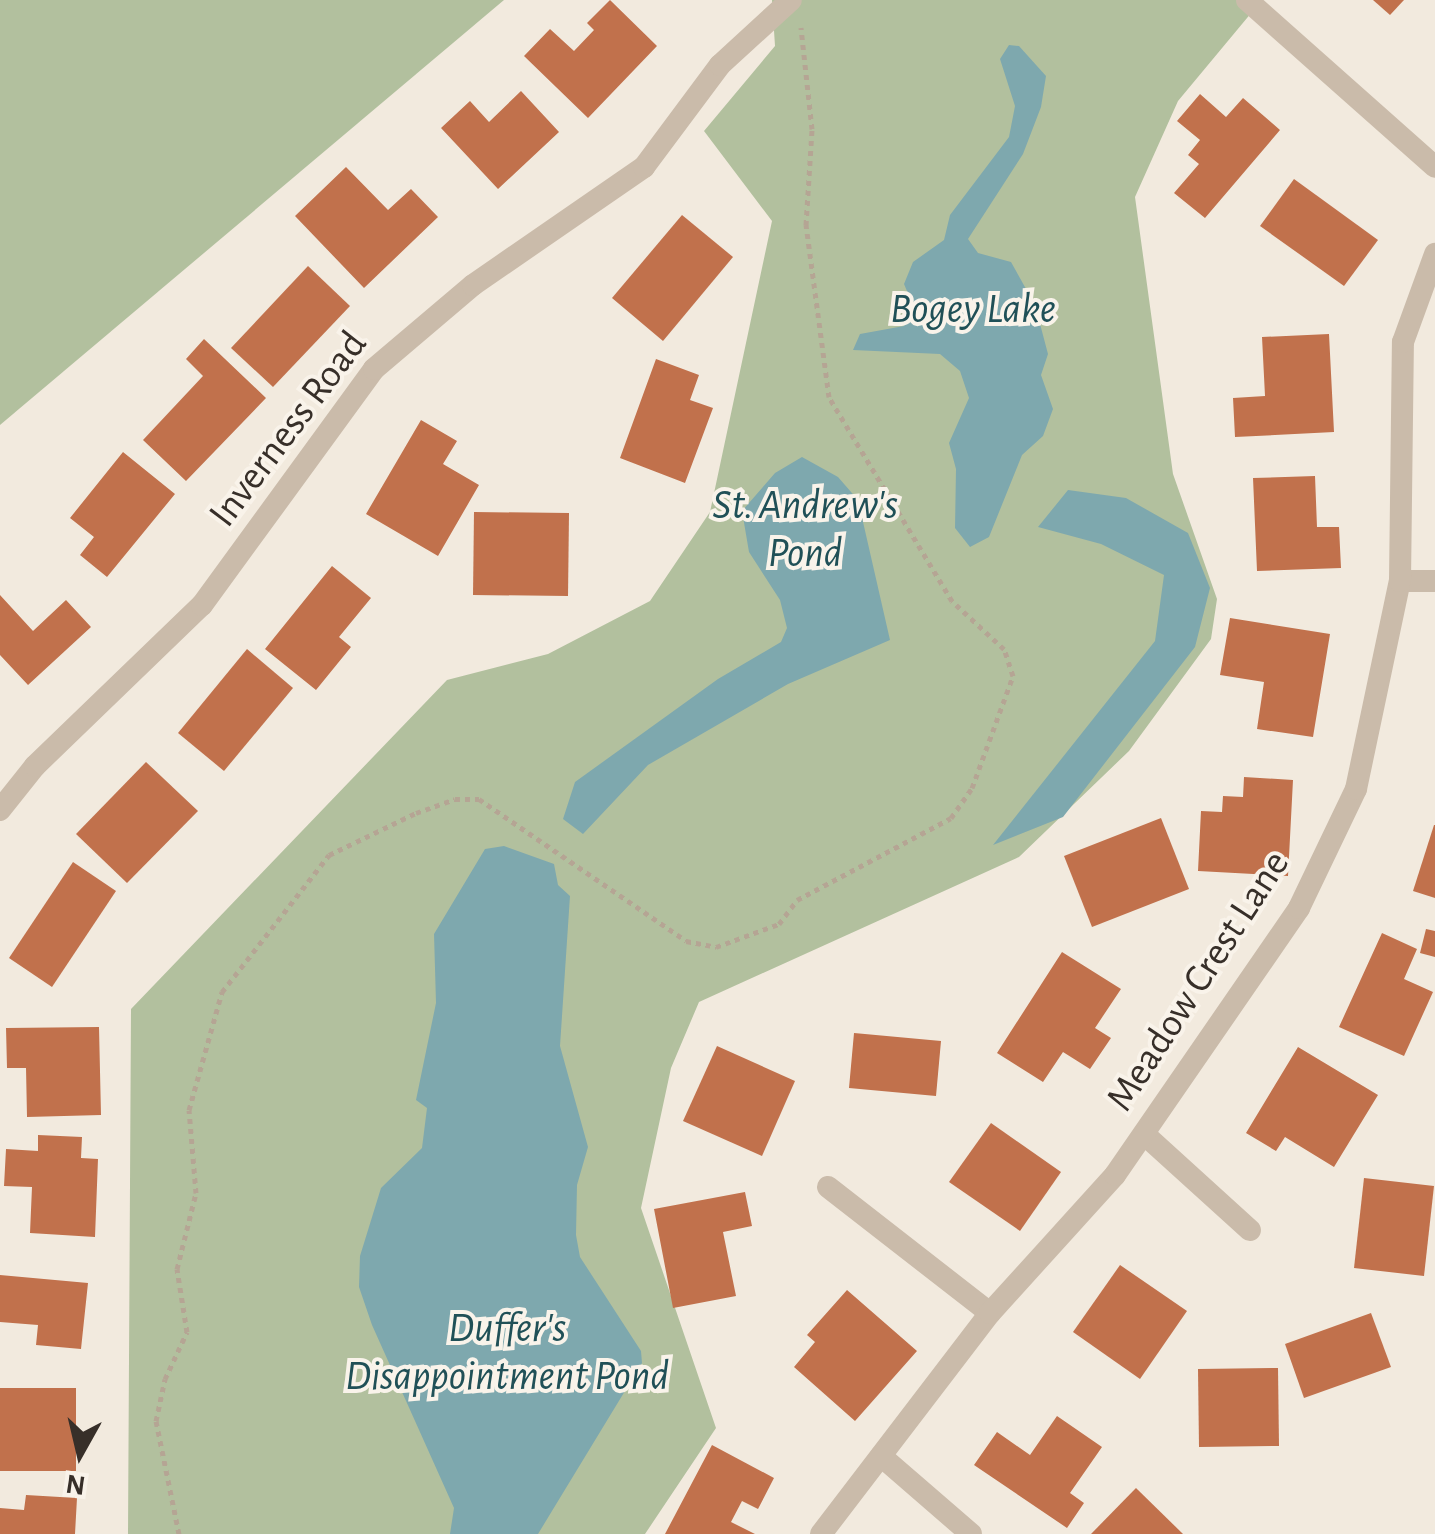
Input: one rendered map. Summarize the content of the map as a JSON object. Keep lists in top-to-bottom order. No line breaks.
{"streets":{"street":["Inverness Road","Meadow Crest Lane"]},"water":["Bogey Lake","St. Andrew's Pond","Duffer's Disappointment Pond"],"north":"bottom"}
